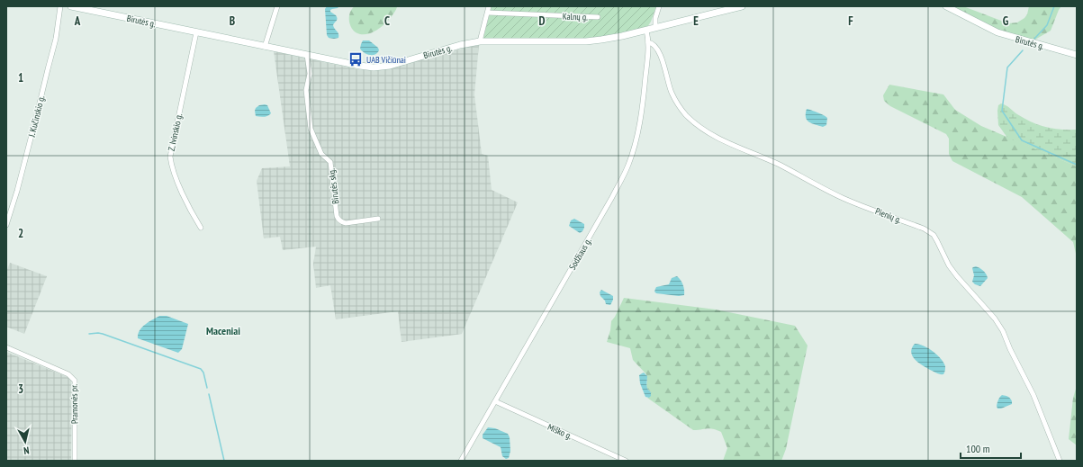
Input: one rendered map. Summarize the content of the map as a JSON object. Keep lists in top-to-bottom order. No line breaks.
{"streets":{"main road":["Birutės g."],"street":["Kalnų g.","J. Kučinskio g.","Z. Ivinskio g.","Birutės skg.","Pienių g.","Sodžiaus g.","Pramonės pr.","Miško g."]},"crossings":[["Birutės g.","Z. Ivinskio g."],["Birutės g.","Birutės skg."],["Birutės g.","Sodžiaus g."],["Pienių g.","Sodžiaus g."],["Sodžiaus g.","Miško g."]],"districts":["Maceniai"],"places":{"bus stop":["UAB Vičiūnai"]},"scale_bar":"100 m","north":"bottom","grid":{"columns":["A","B","C","D","E","F","G"],"rows":["1","2","3"]}}
